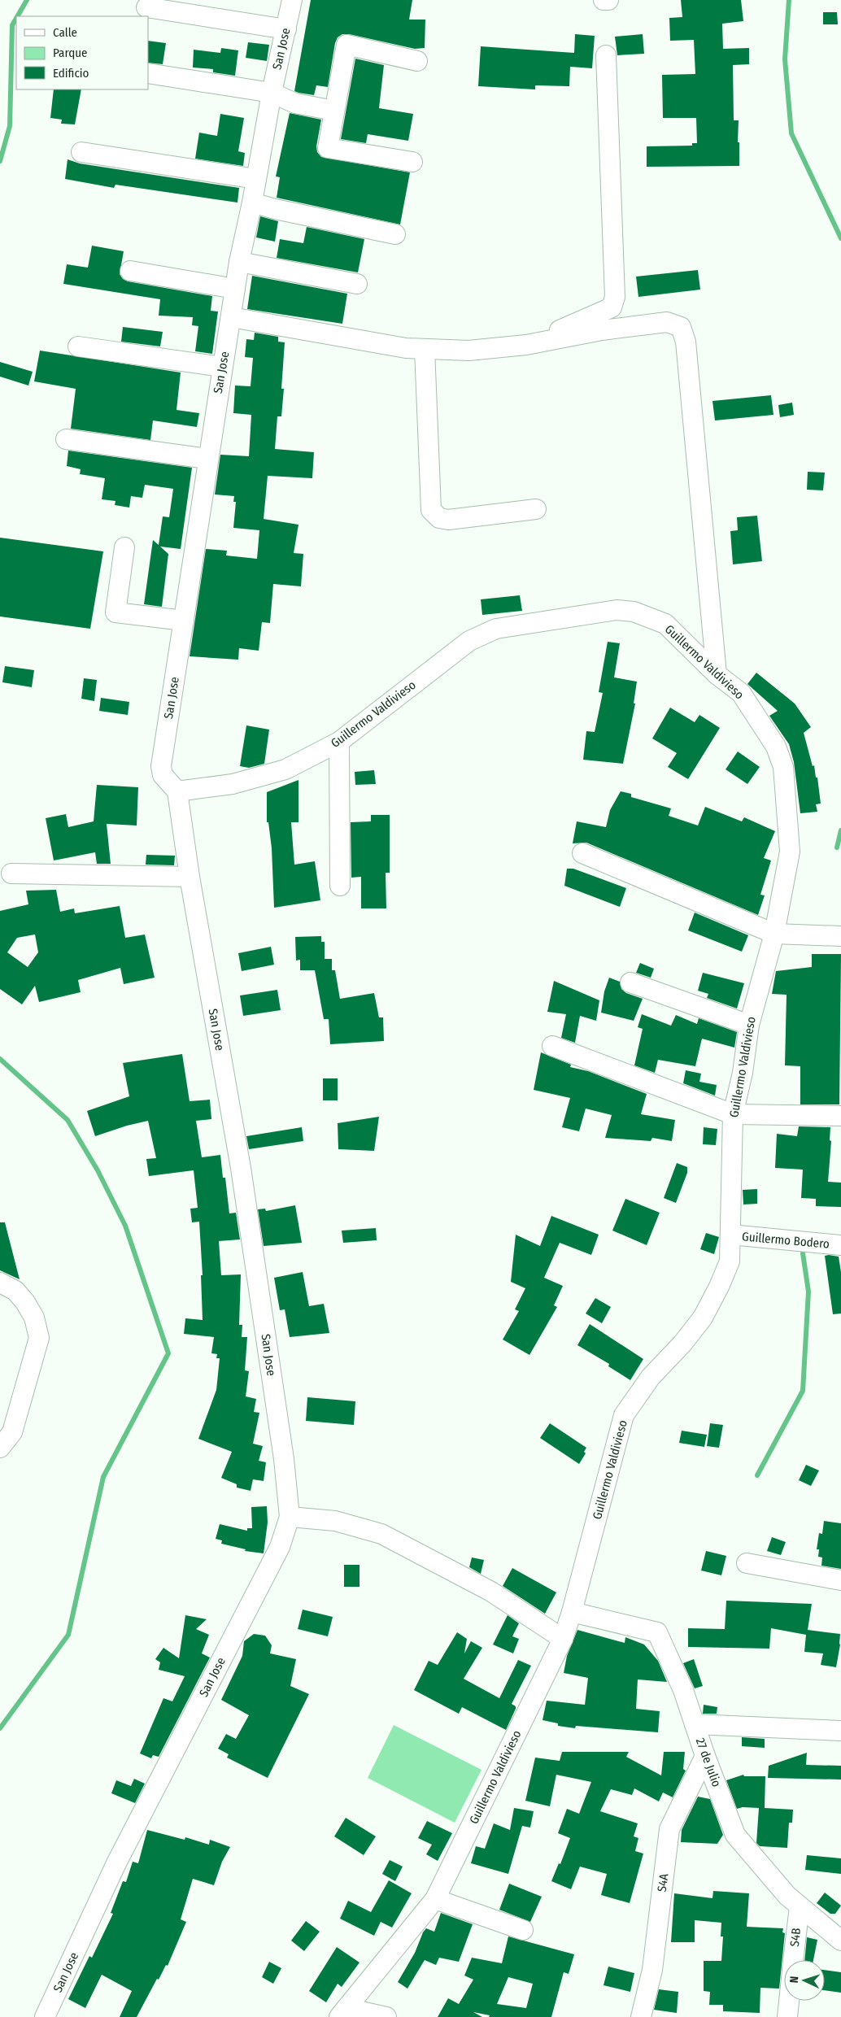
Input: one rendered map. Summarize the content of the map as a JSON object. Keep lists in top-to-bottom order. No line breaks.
{"streets":{"street":["San Jose","Guillermo Valdivieso","Guillermo Bodero","27 de Julio","S4A","S4B"]},"crossings":[["San Jose","Guillermo Valdivieso"],["Guillermo Valdivieso","Guillermo Bodero"],["Guillermo Valdivieso","27 de Julio"],["27 de Julio","S4A"],["27 de Julio","S4B"]],"legend":["Calle","Parque","Edificio"],"north":"left"}
